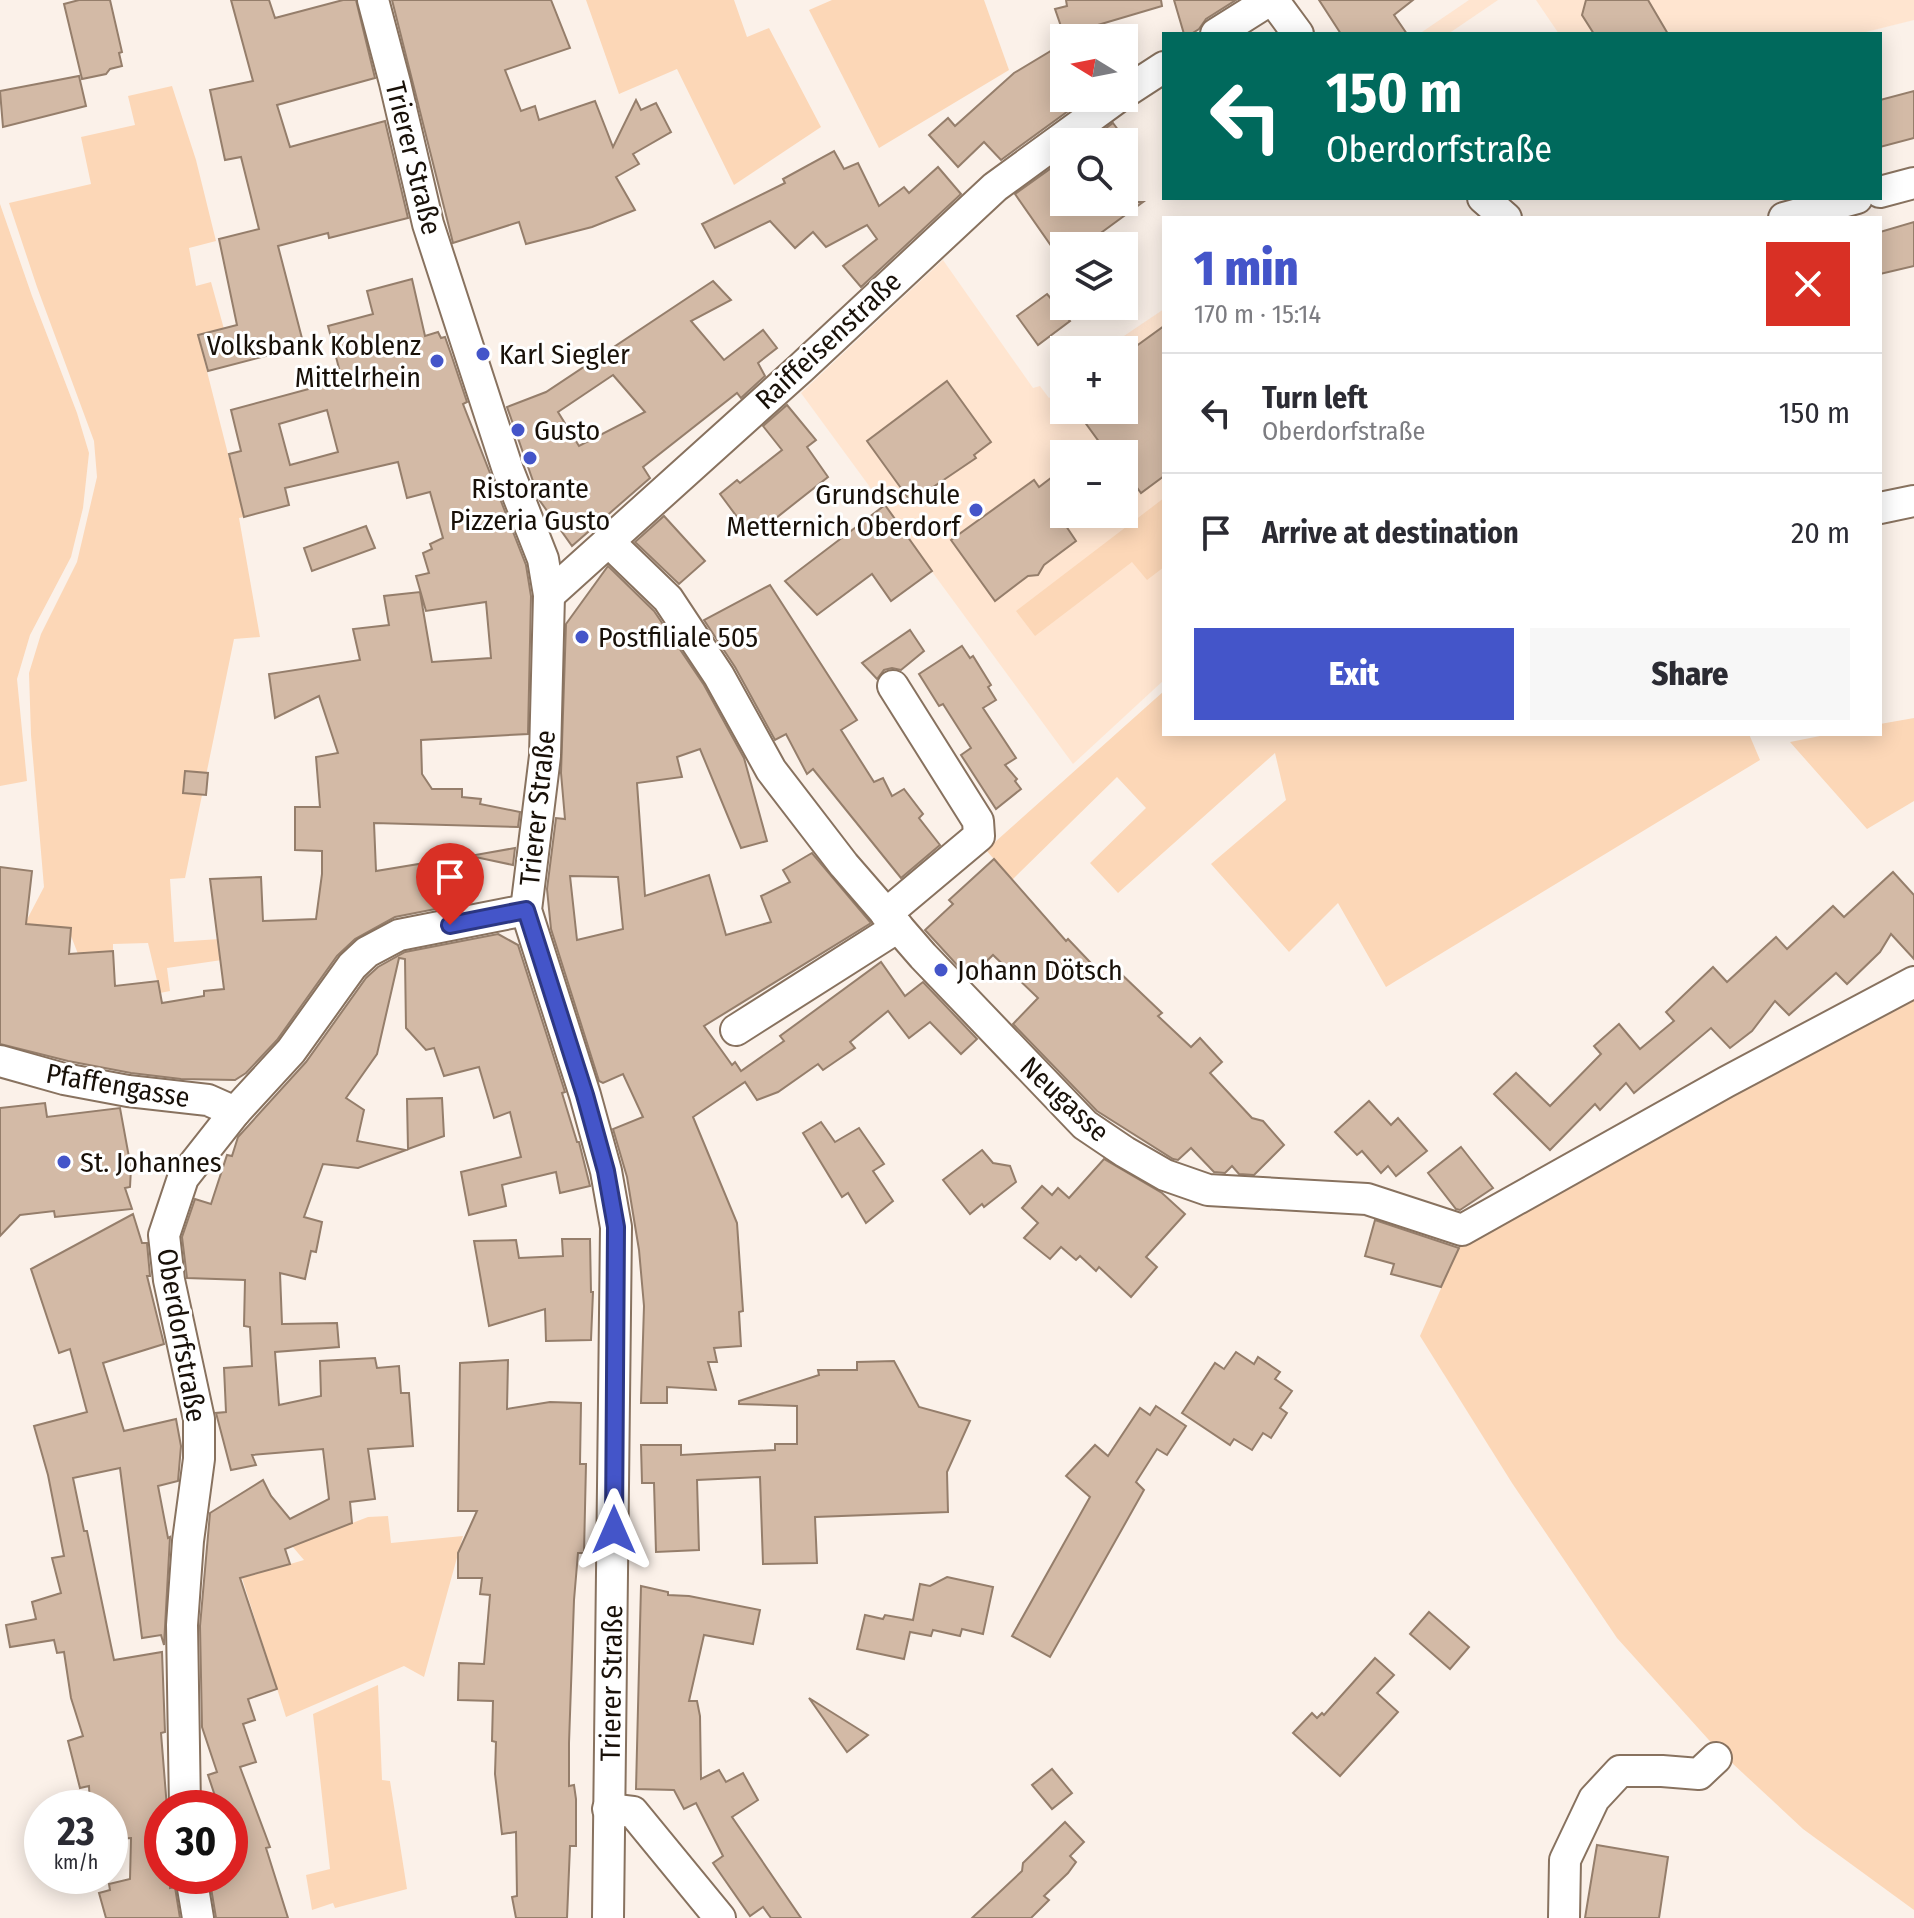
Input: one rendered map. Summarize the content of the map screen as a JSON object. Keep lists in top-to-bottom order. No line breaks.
{"streets":{"street":["Trierer Straße","Raiffeisenstraße","Pfaffengasse","Neugasse","Oberdorfstraße"]},"crossings":[["Trierer Straße","Raiffeisenstraße"],["Trierer Straße","Oberdorfstraße"],["Raiffeisenstraße","Neugasse"],["Pfaffengasse","Oberdorfstraße"]],"places":["Karl Siegler","Volksbank Koblenz Mittelrhein","Gusto","Ristorante Pizzeria Gusto","Grundschule Metternich Oberdorf","Postfiliale 505","Johann Dötsch","St. Johannes"],"north":"left","page":{"map_buttons":["+","−"],"turn":["150 m","Oberdorfstraße"],"heading":["1 min","170 m · 15:14"],"list":[{"name":"Turn left","note":"Oberdorfstraße","value":"150 m"},{"name":"Arrive at destination","value":"20 m"}],"buttons":["Exit","Share"],"speed":"23 km/h","limit":"30"}}
